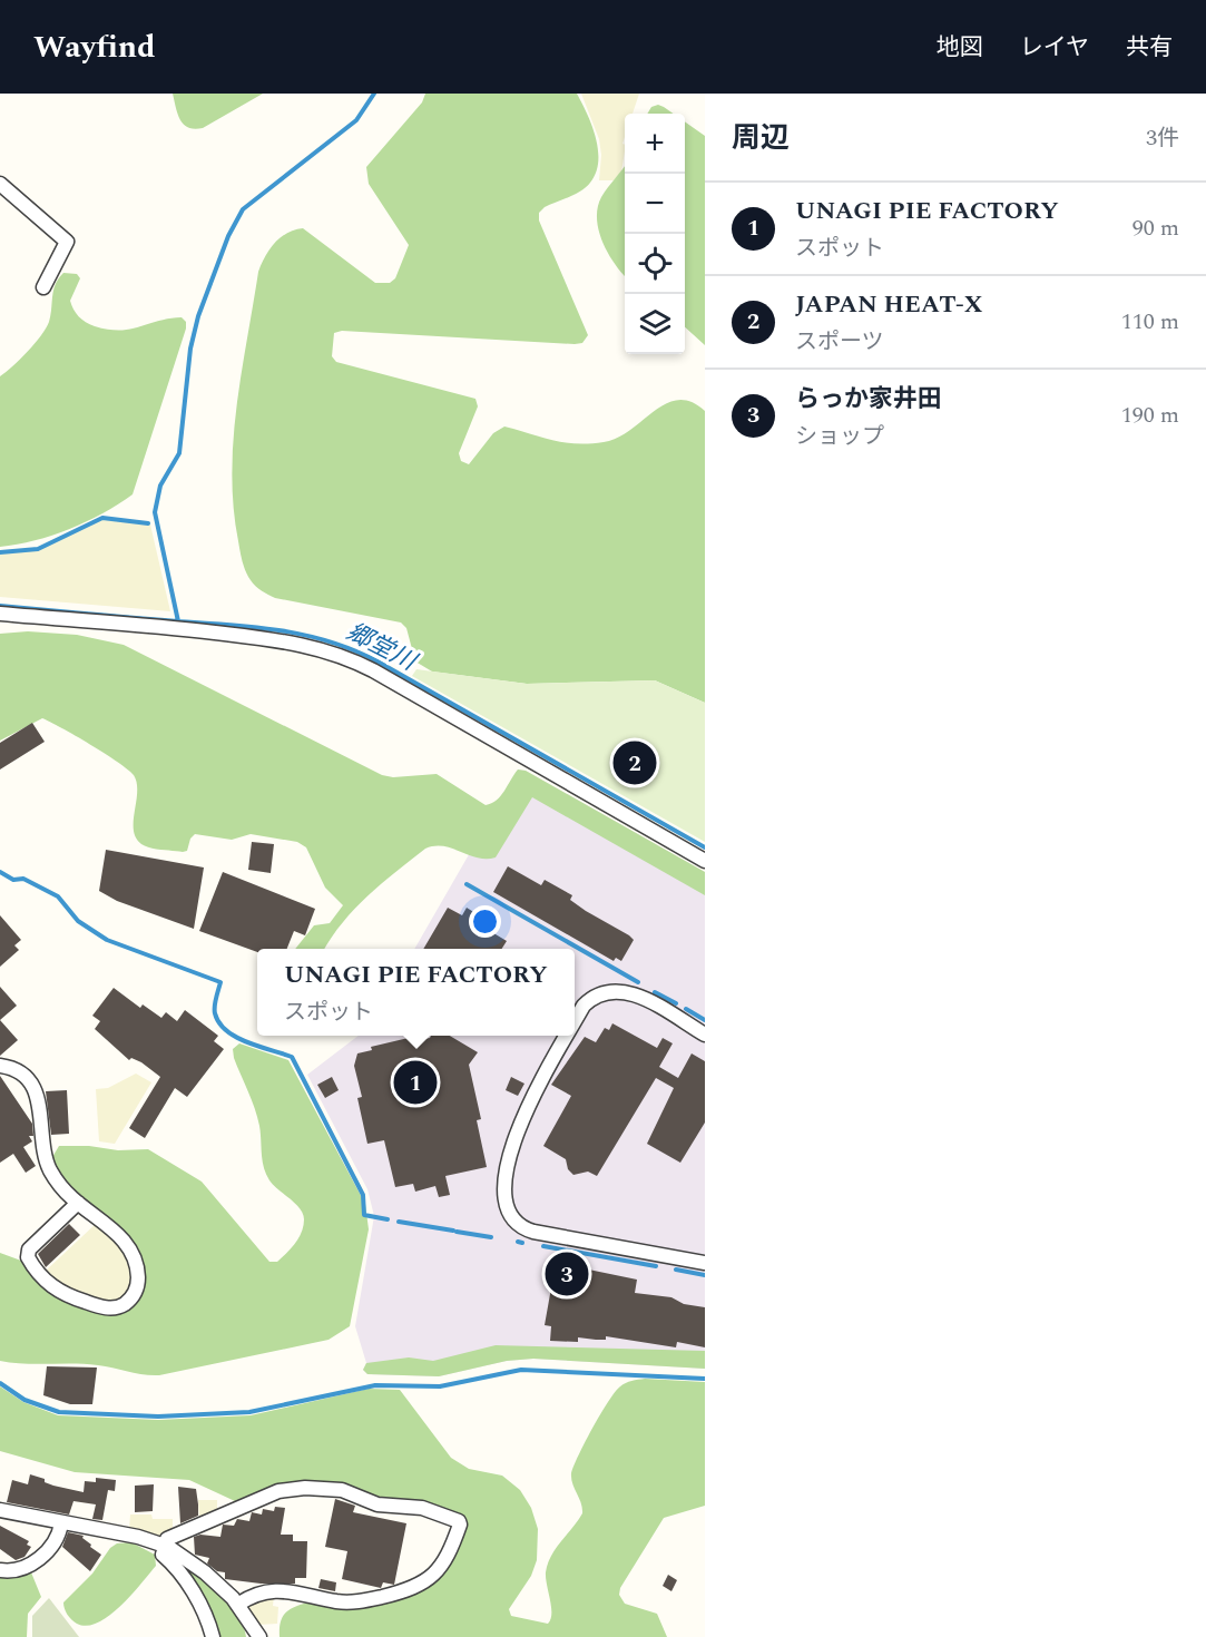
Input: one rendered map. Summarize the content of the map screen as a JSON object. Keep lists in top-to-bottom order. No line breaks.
{"water":["郷堂川"],"page":{"header":"Wayfind","nav":["地図","レイヤ","共有"],"heading":["周辺","3件"],"map_buttons":["+","−"],"list":[{"mark":"1","name":"UNAGI PIE FACTORY","note":"スポット","value":"90 m"},{"mark":"2","name":"JAPAN HEAT-X","note":"スポーツ","value":"110 m"},{"mark":"3","name":"らっか家井田","note":"ショップ","value":"190 m"}],"pins":["2","1","3"],"popup":["UNAGI PIE FACTORY","スポット"]}}
